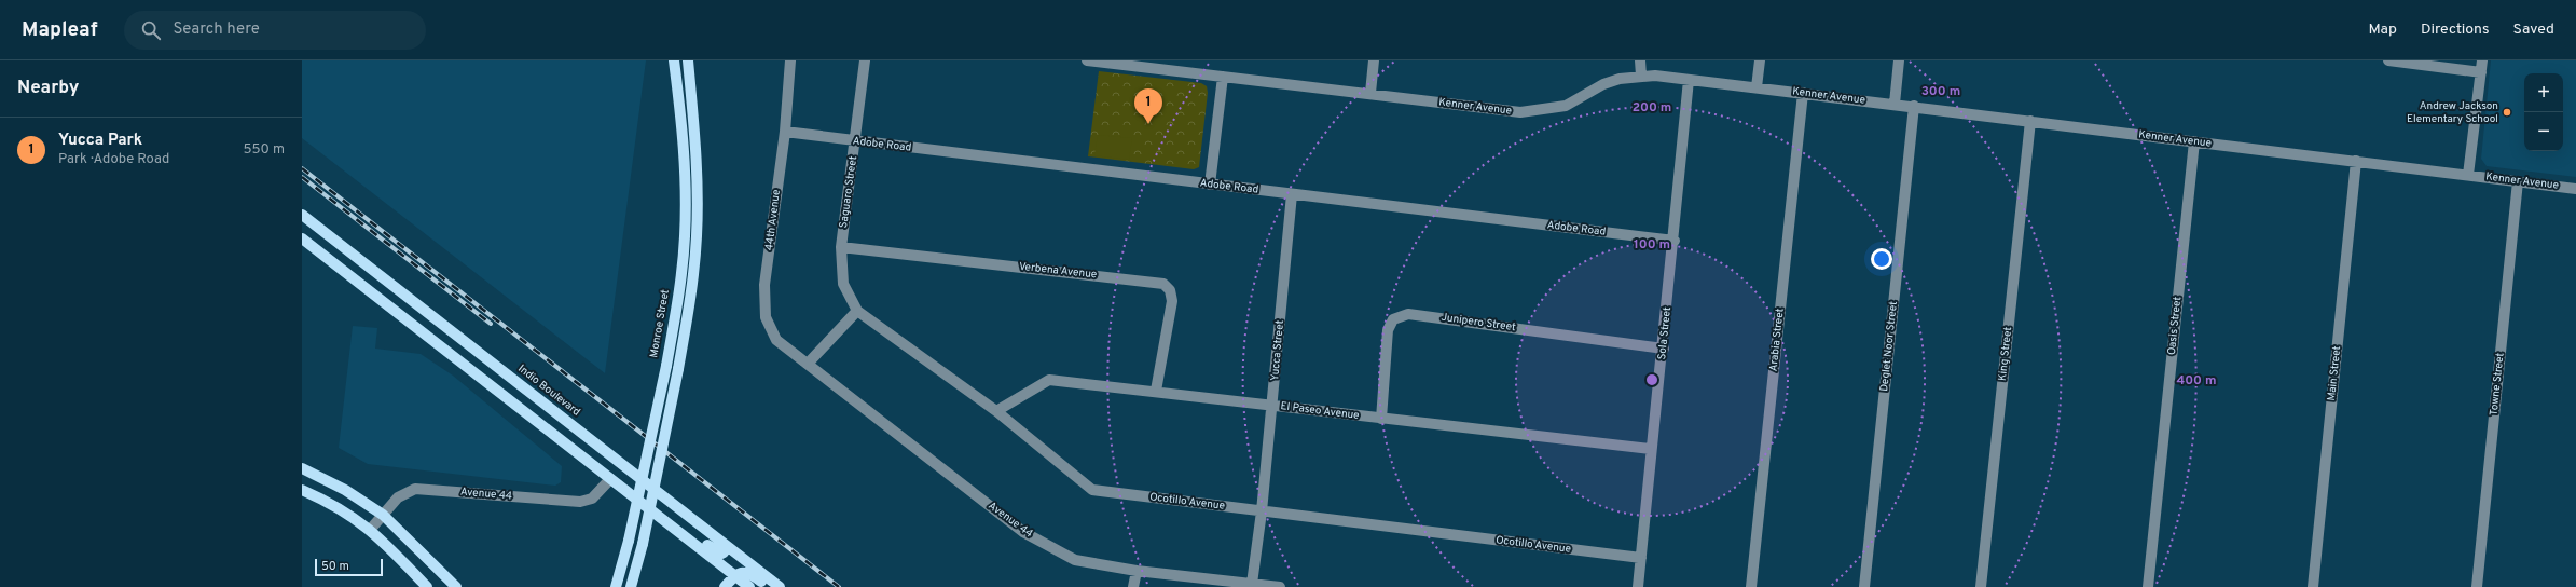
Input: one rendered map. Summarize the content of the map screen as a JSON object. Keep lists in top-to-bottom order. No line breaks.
{"streets":{"main road":["Monroe Street","Indio Boulevard"],"street":["Kenner Avenue","Adobe Road","Saguaro Street","44th Avenue","Verbena Avenue","Junipero Street","Oasis Street","Sola Street","Arabia Street","Deglet Noor Street","Yucca Street","King Street","Main Street","Towne Street","El Paseo Avenue","Avenue 44","Ocotillo Avenue"]},"crossings":[["Kenner Avenue","Oasis Street"],["Kenner Avenue","Sola Street"],["Kenner Avenue","Arabia Street"],["Kenner Avenue","Deglet Noor Street"],["Kenner Avenue","King Street"],["Kenner Avenue","Main Street"],["Kenner Avenue","Towne Street"],["Adobe Road","Saguaro Street"],["Adobe Road","44th Avenue"],["Adobe Road","Sola Street"],["Adobe Road","Yucca Street"],["Saguaro Street","Verbena Avenue"],["Saguaro Street","Ocotillo Avenue"],["44th Avenue","Avenue 44"],["Verbena Avenue","El Paseo Avenue"],["Verbena Avenue","Ocotillo Avenue"],["Junipero Street","Sola Street"],["Junipero Street","El Paseo Avenue"],["Sola Street","El Paseo Avenue"],["Sola Street","Ocotillo Avenue"],["Yucca Street","El Paseo Avenue"],["Yucca Street","Avenue 44"],["Yucca Street","Ocotillo Avenue"],["El Paseo Avenue","Ocotillo Avenue"]],"places":["Andrew Jackson Elementary School"],"scale_bar":"50 m","page":{"header":"Mapleaf","search":"Search here","nav":["Map","Directions","Saved"],"heading":"Nearby","map_buttons":["+","−"],"pins":"1","list":[{"mark":"1","name":"Yucca Park","note":"Park · Adobe Road","value":"550 m"}],"scale":"50 m"},"rings":["300 m","200 m","100 m","400 m"]}
